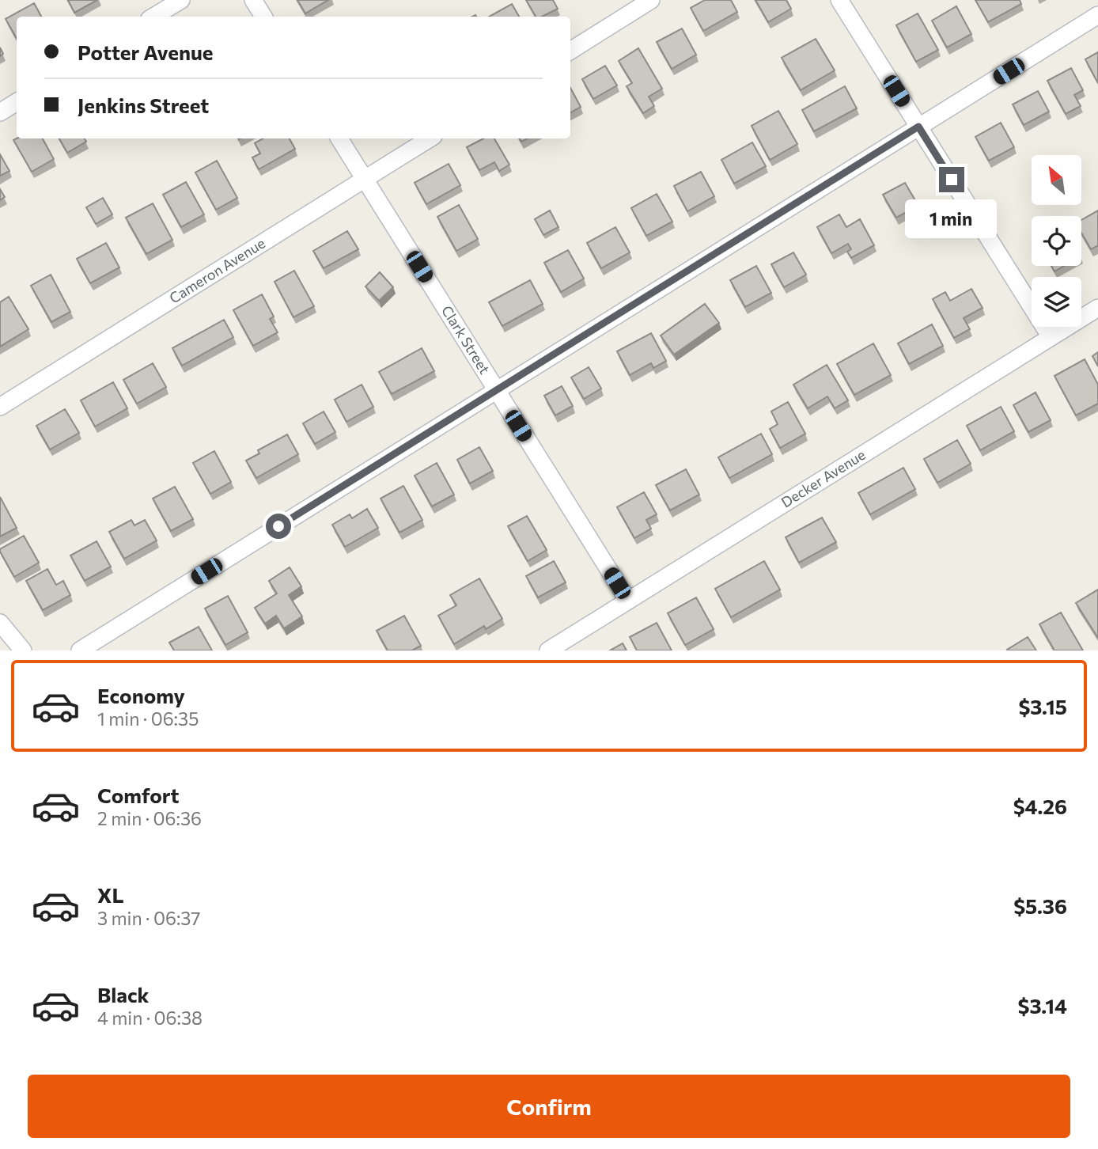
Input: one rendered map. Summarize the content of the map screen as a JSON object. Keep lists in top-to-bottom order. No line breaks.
{"streets":{"street":["Cameron Avenue","Clark Street","Decker Avenue"]},"crossings":[["Cameron Avenue","Clark Street"],["Clark Street","Decker Avenue"]],"north":"top left","page":{"banner":["Potter Avenue","Jenkins Street"],"bubble":"1 min","list":[{"name":"Economy","note":"1 min · 06:35","value":"$3.15"},{"name":"Comfort","note":"2 min · 06:36","value":"$4.26"},{"name":"XL","note":"3 min · 06:37","value":"$5.36"},{"name":"Black","note":"4 min · 06:38","value":"$3.14"}],"buttons":"Confirm"}}
